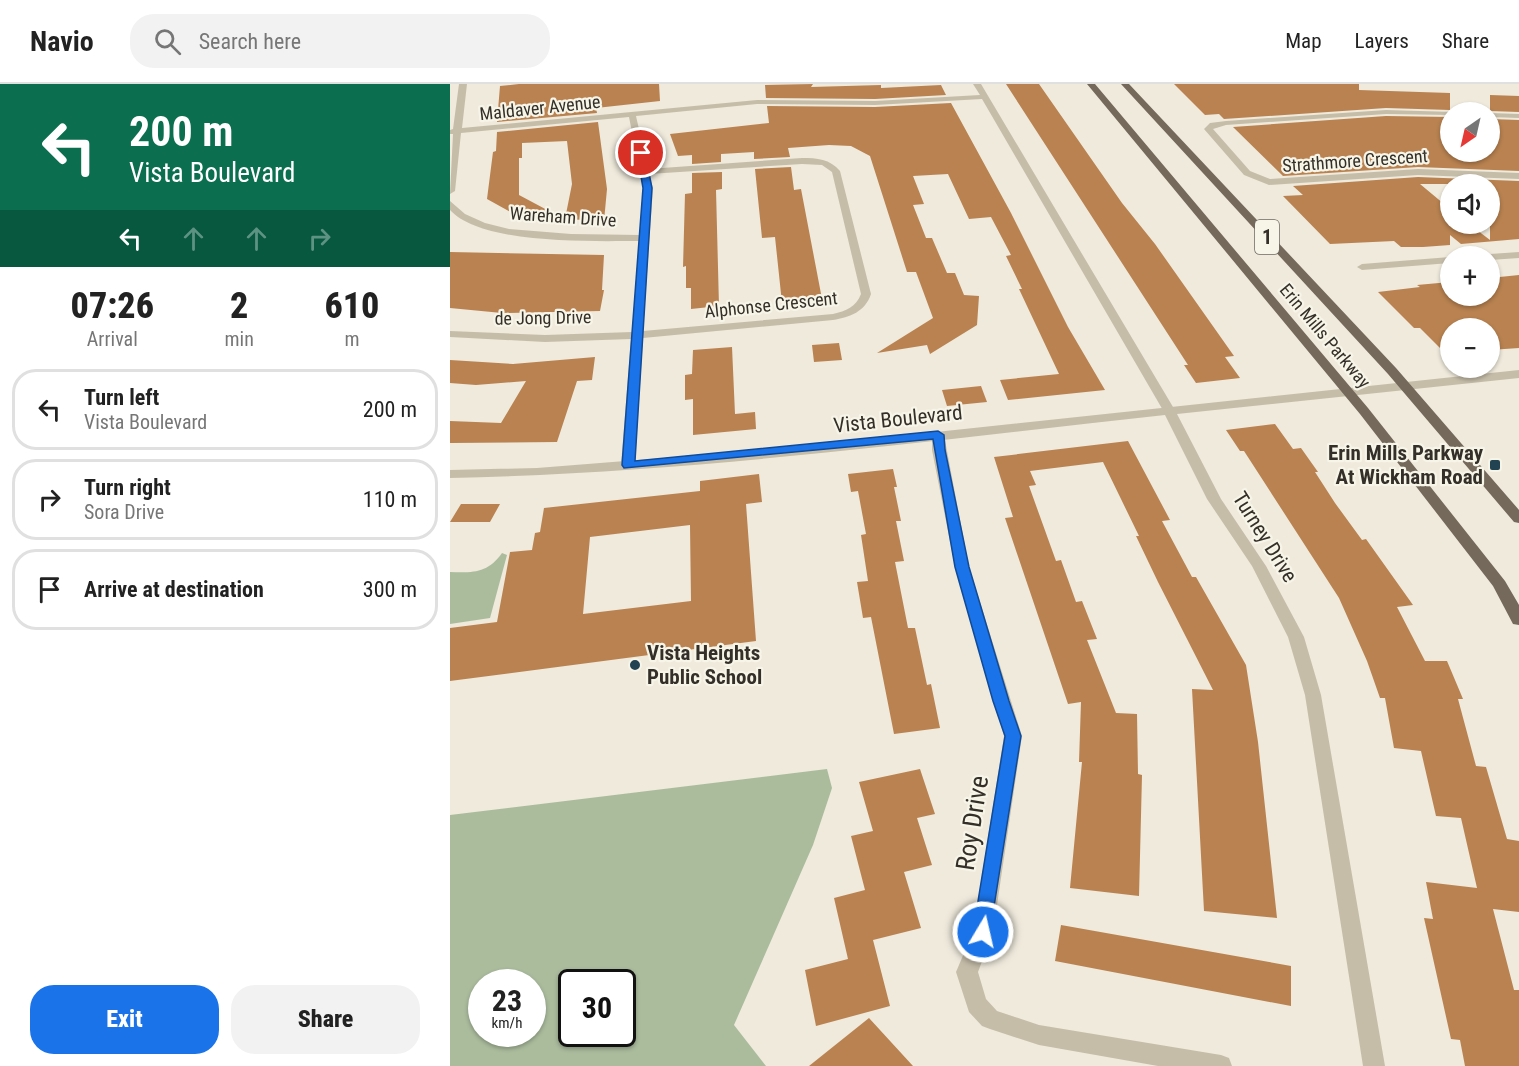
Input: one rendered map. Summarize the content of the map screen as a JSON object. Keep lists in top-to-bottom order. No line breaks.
{"streets":{"main road":["1","Erin Mills Parkway"],"street":["Maldaver Avenue","Strathmore Crescent","Wareham Drive","Alphonse Crescent","de Jong Drive","Vista Boulevard","Turney Drive","Roy Drive"]},"crossings":[["Maldaver Avenue","Turney Drive"],["Alphonse Crescent","de Jong Drive"],["Erin Mills Parkway","Vista Boulevard"],["Vista Boulevard","Turney Drive"],["Vista Boulevard","Roy Drive"]],"places":{"transit":["Erin Mills Parkway At Wickham Road"],"other":["Vista Heights Public School"]},"north":"bottom left","page":{"header":"Navio","search":"Search here","nav":["Map","Layers","Share"],"turn":["200 m","Vista Boulevard"],"map_buttons":["+","−"],"eta":["07:26","Arrival","2","min","610","m"],"list":[{"name":"Turn left","note":"Vista Boulevard","value":"200 m"},{"name":"Turn right","note":"Sora Drive","value":"110 m"},{"name":"Arrive at destination","value":"300 m"}],"speed":"23 km/h","limit":"30","buttons":["Exit","Share"]}}
